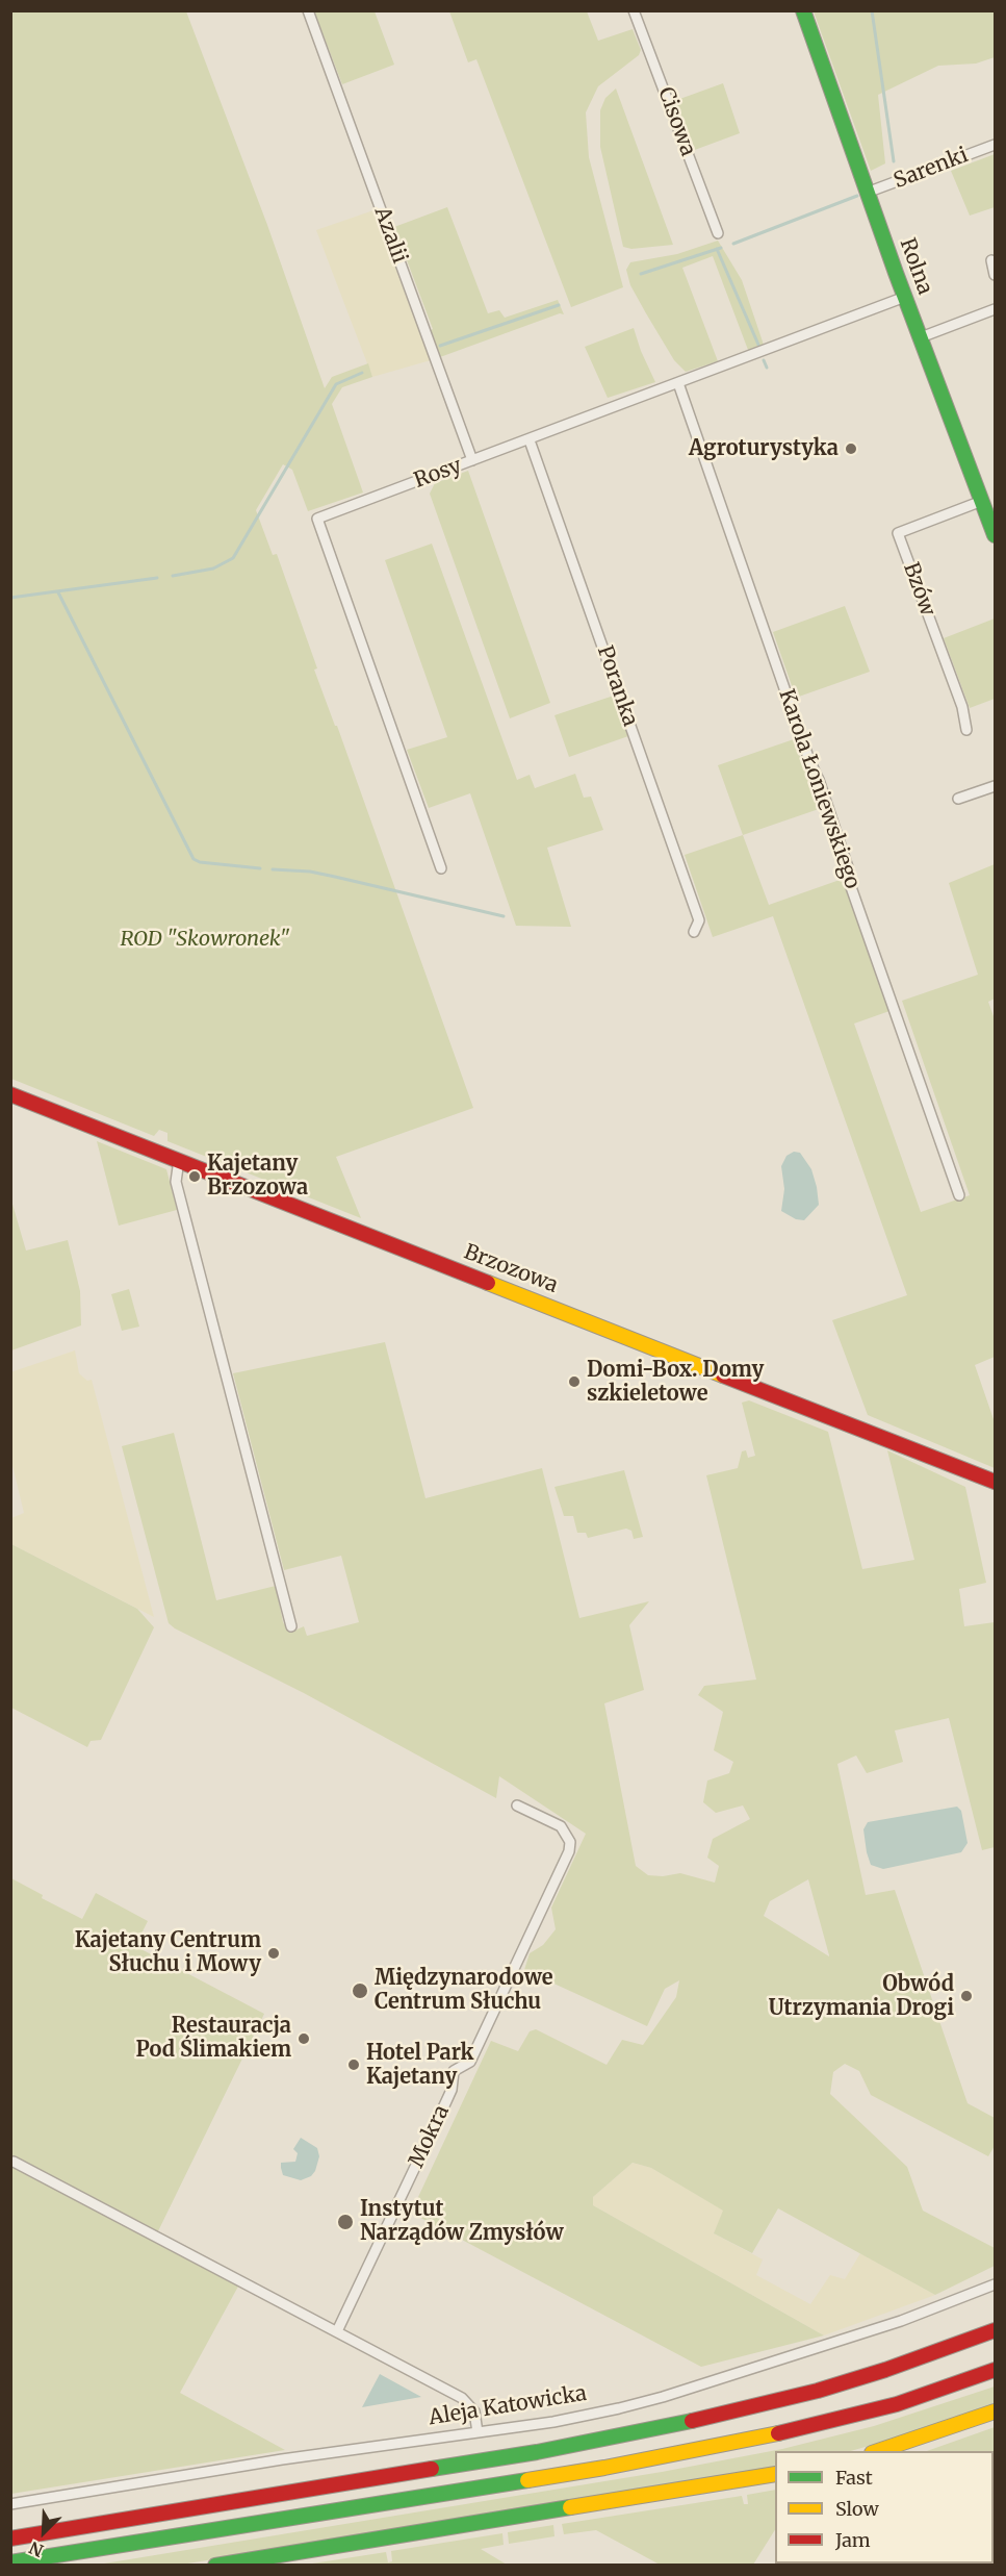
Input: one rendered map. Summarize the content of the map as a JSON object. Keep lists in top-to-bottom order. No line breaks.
{"streets":{"main road":["Rolna","Brzozowa"],"street":["Cisowa","Sarenki","Azalii","Rosy","Bzów","Poranka","Karola Łoniewskiego","Mokra","Aleja Katowicka"]},"crossings":[["Sarenki","Rolna"],["Azalii","Rosy"],["Rolna","Rosy"],["Rolna","Bzów"],["Rosy","Poranka"],["Rosy","Karola Łoniewskiego"]],"parks":["ROD \"Skowronek\""],"places":["Agroturystyka","Kajetany Brzozowa","Domi-Box. Domy szkieletowe","Kajetany Centrum Słuchu i Mowy","Międzynarodowe Centrum Słuchu","Obwód Utrzymania Drogi","Restauracja Pod Ślimakiem","Hotel Park Kajetany","Instytut Narządów Zmysłów"],"legend":["Fast","Slow","Jam"],"north":"bottom left"}
